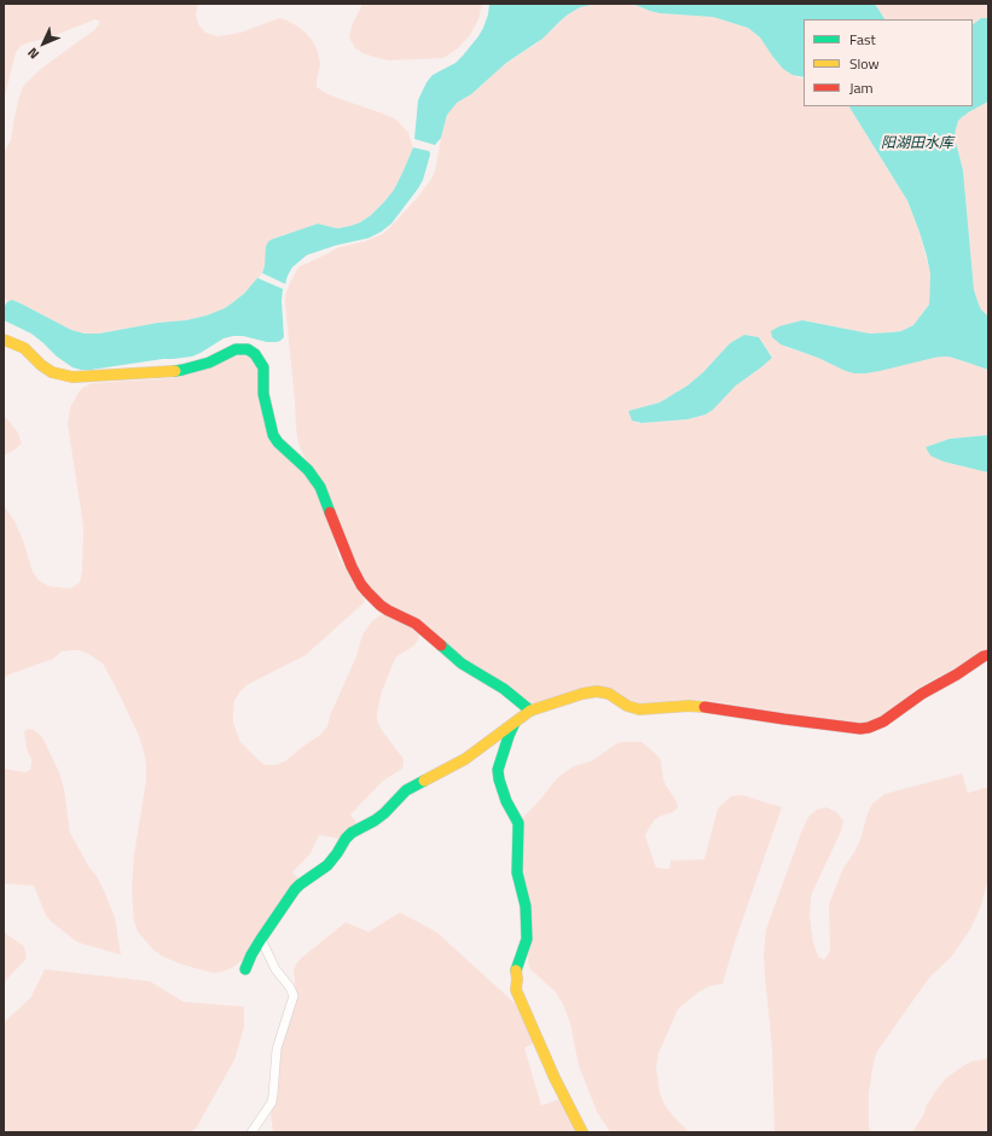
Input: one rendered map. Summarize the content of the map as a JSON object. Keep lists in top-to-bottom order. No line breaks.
{"water":["阳湖田水库"],"legend":["Fast","Slow","Jam"],"north":"bottom left"}
